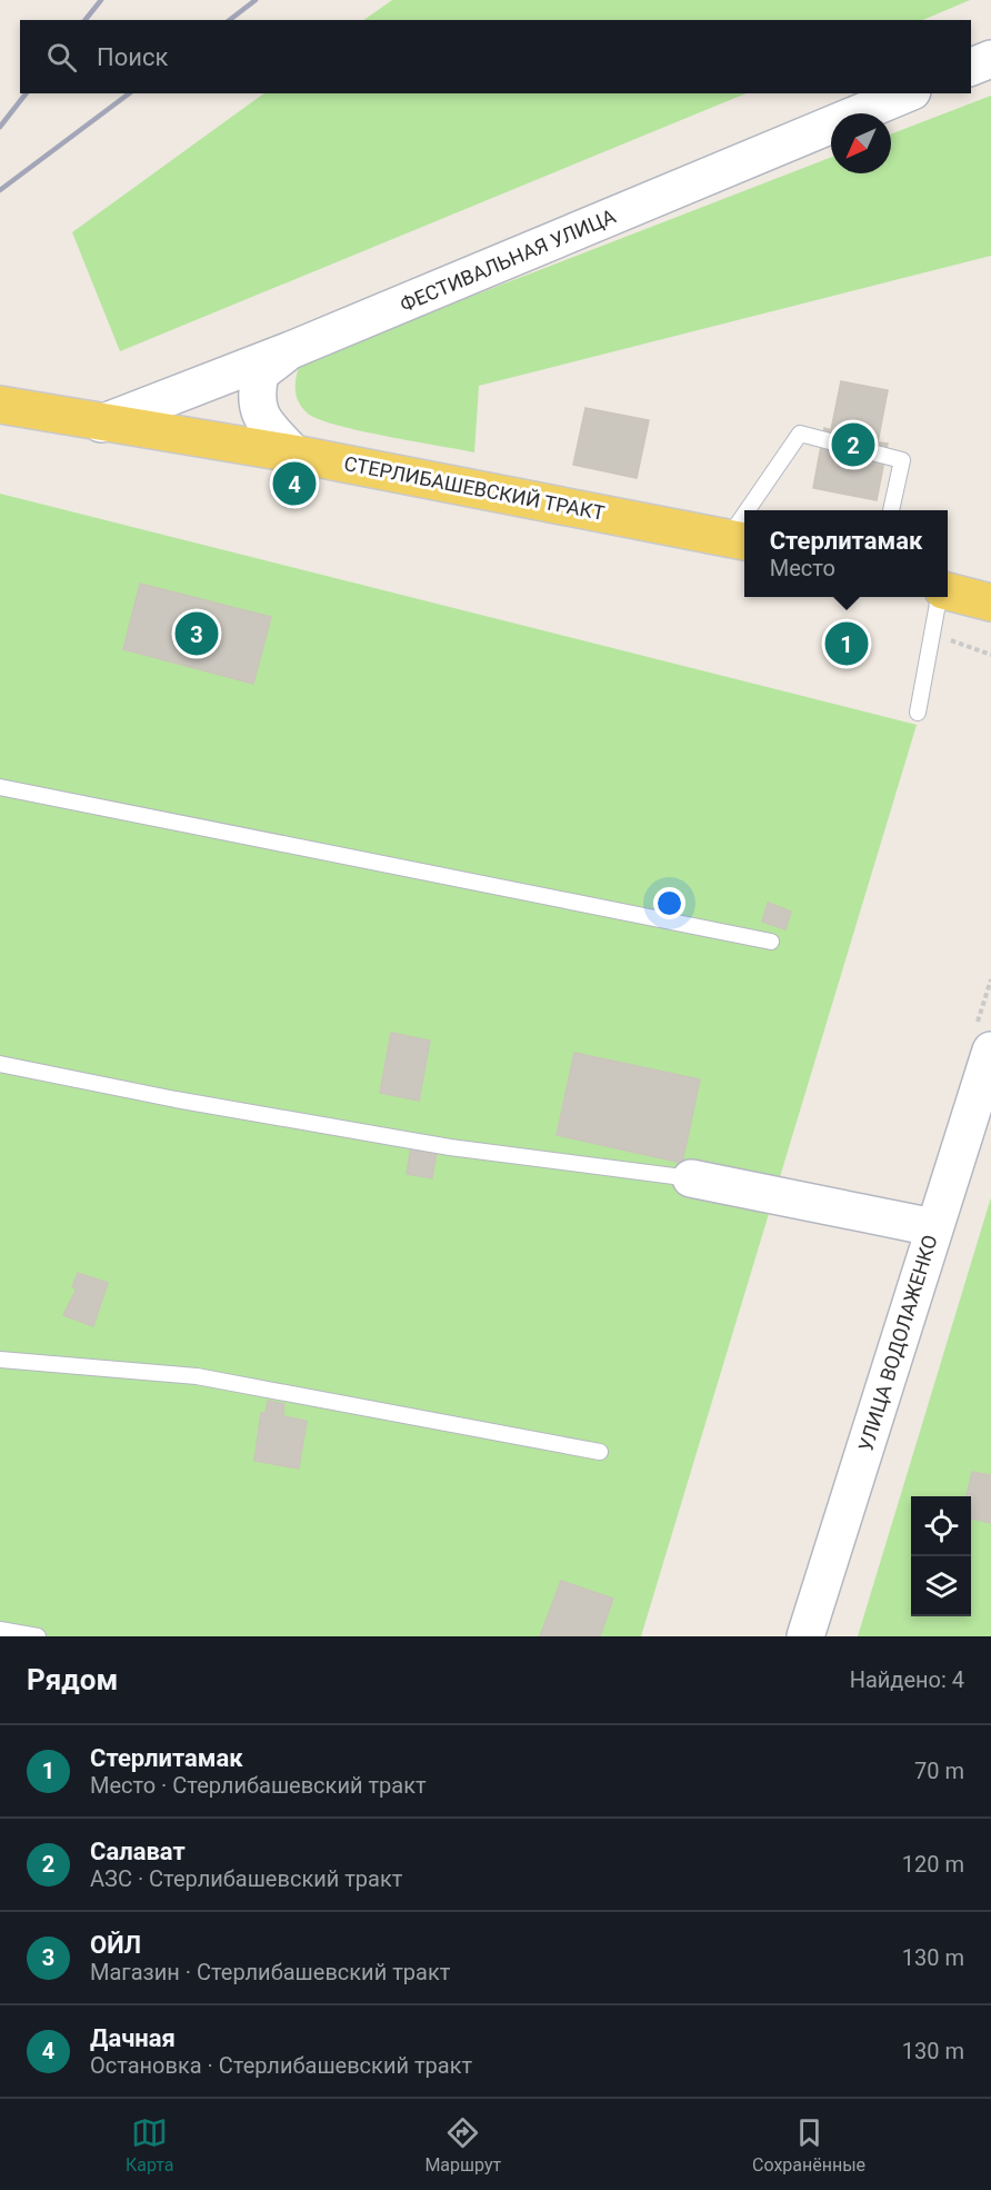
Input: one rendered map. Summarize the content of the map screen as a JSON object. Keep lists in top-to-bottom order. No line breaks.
{"streets":{"main road":["СТЕРЛИБАШЕВСКИЙ ТРАКТ"],"street":["ФЕСТИВАЛЬНАЯ УЛИЦА","УЛИЦА ВОДОЛАЖЕНКО"]},"crossings":[["ФЕСТИВАЛЬНАЯ УЛИЦА","СТЕРЛИБАШЕВСКИЙ ТРАКТ"]],"north":"bottom left","page":{"search":"Поиск","pins":["2","4","3","1"],"popup":["Стерлитамак","Место"],"heading":["Рядом","Найдено: 4"],"list":[{"mark":"1","name":"Стерлитамак","note":"Место · Стерлибашевский тракт","value":"70 m"},{"mark":"2","name":"Салават","note":"АЗС · Стерлибашевский тракт","value":"120 m"},{"mark":"3","name":"ОЙЛ","note":"Магазин · Стерлибашевский тракт","value":"130 m"},{"mark":"4","name":"Дачная","note":"Остановка · Стерлибашевский тракт","value":"130 m"}],"nav":["Карта","Маршрут","Сохранённые"]}}
